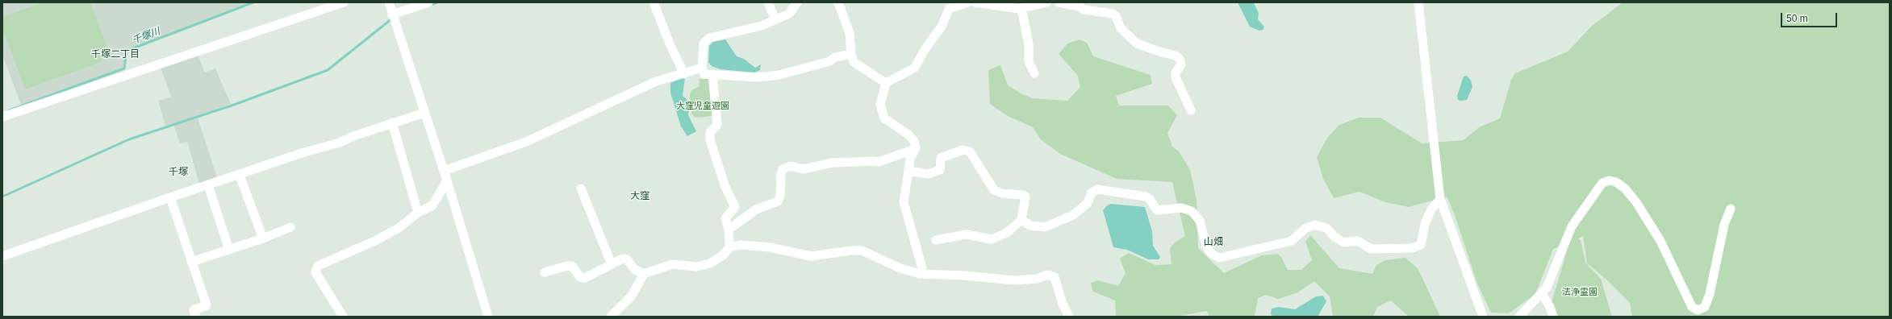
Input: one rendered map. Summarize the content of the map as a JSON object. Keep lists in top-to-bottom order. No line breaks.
{"districts":["千塚二丁目","千塚","大窪","山畑"],"water":["千塚川"],"parks":["大窪児童遊園","法浄霊園"],"scale_bar":"50 m"}
